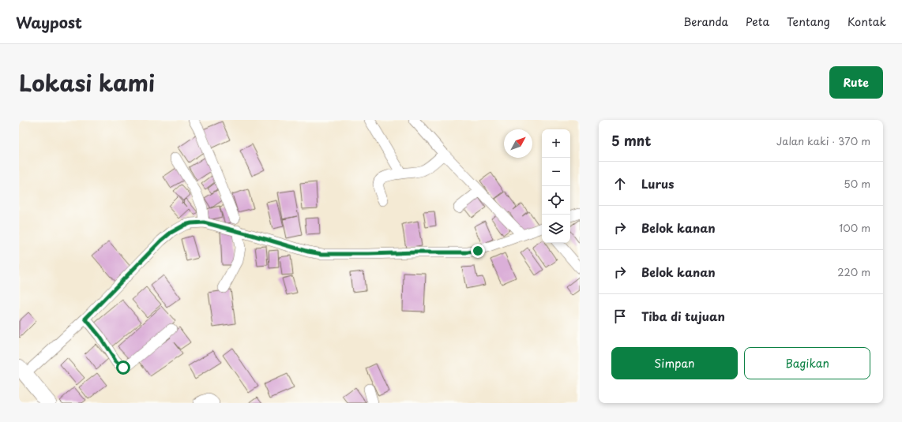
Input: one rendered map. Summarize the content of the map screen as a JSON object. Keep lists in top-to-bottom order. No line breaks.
{"north":"top right","page":{"header":"Waypost","nav":["Beranda","Peta","Tentang","Kontak"],"title":"Lokasi kami","buttons":["Rute",["Simpan","Bagikan"]],"heading":["5 mnt","Jalan kaki · 370 m"],"map_buttons":["+","−"],"list":[["Lurus","50 m"],["Belok kanan","100 m"],["Belok kanan","220 m"],"Tiba di tujuan"]}}
